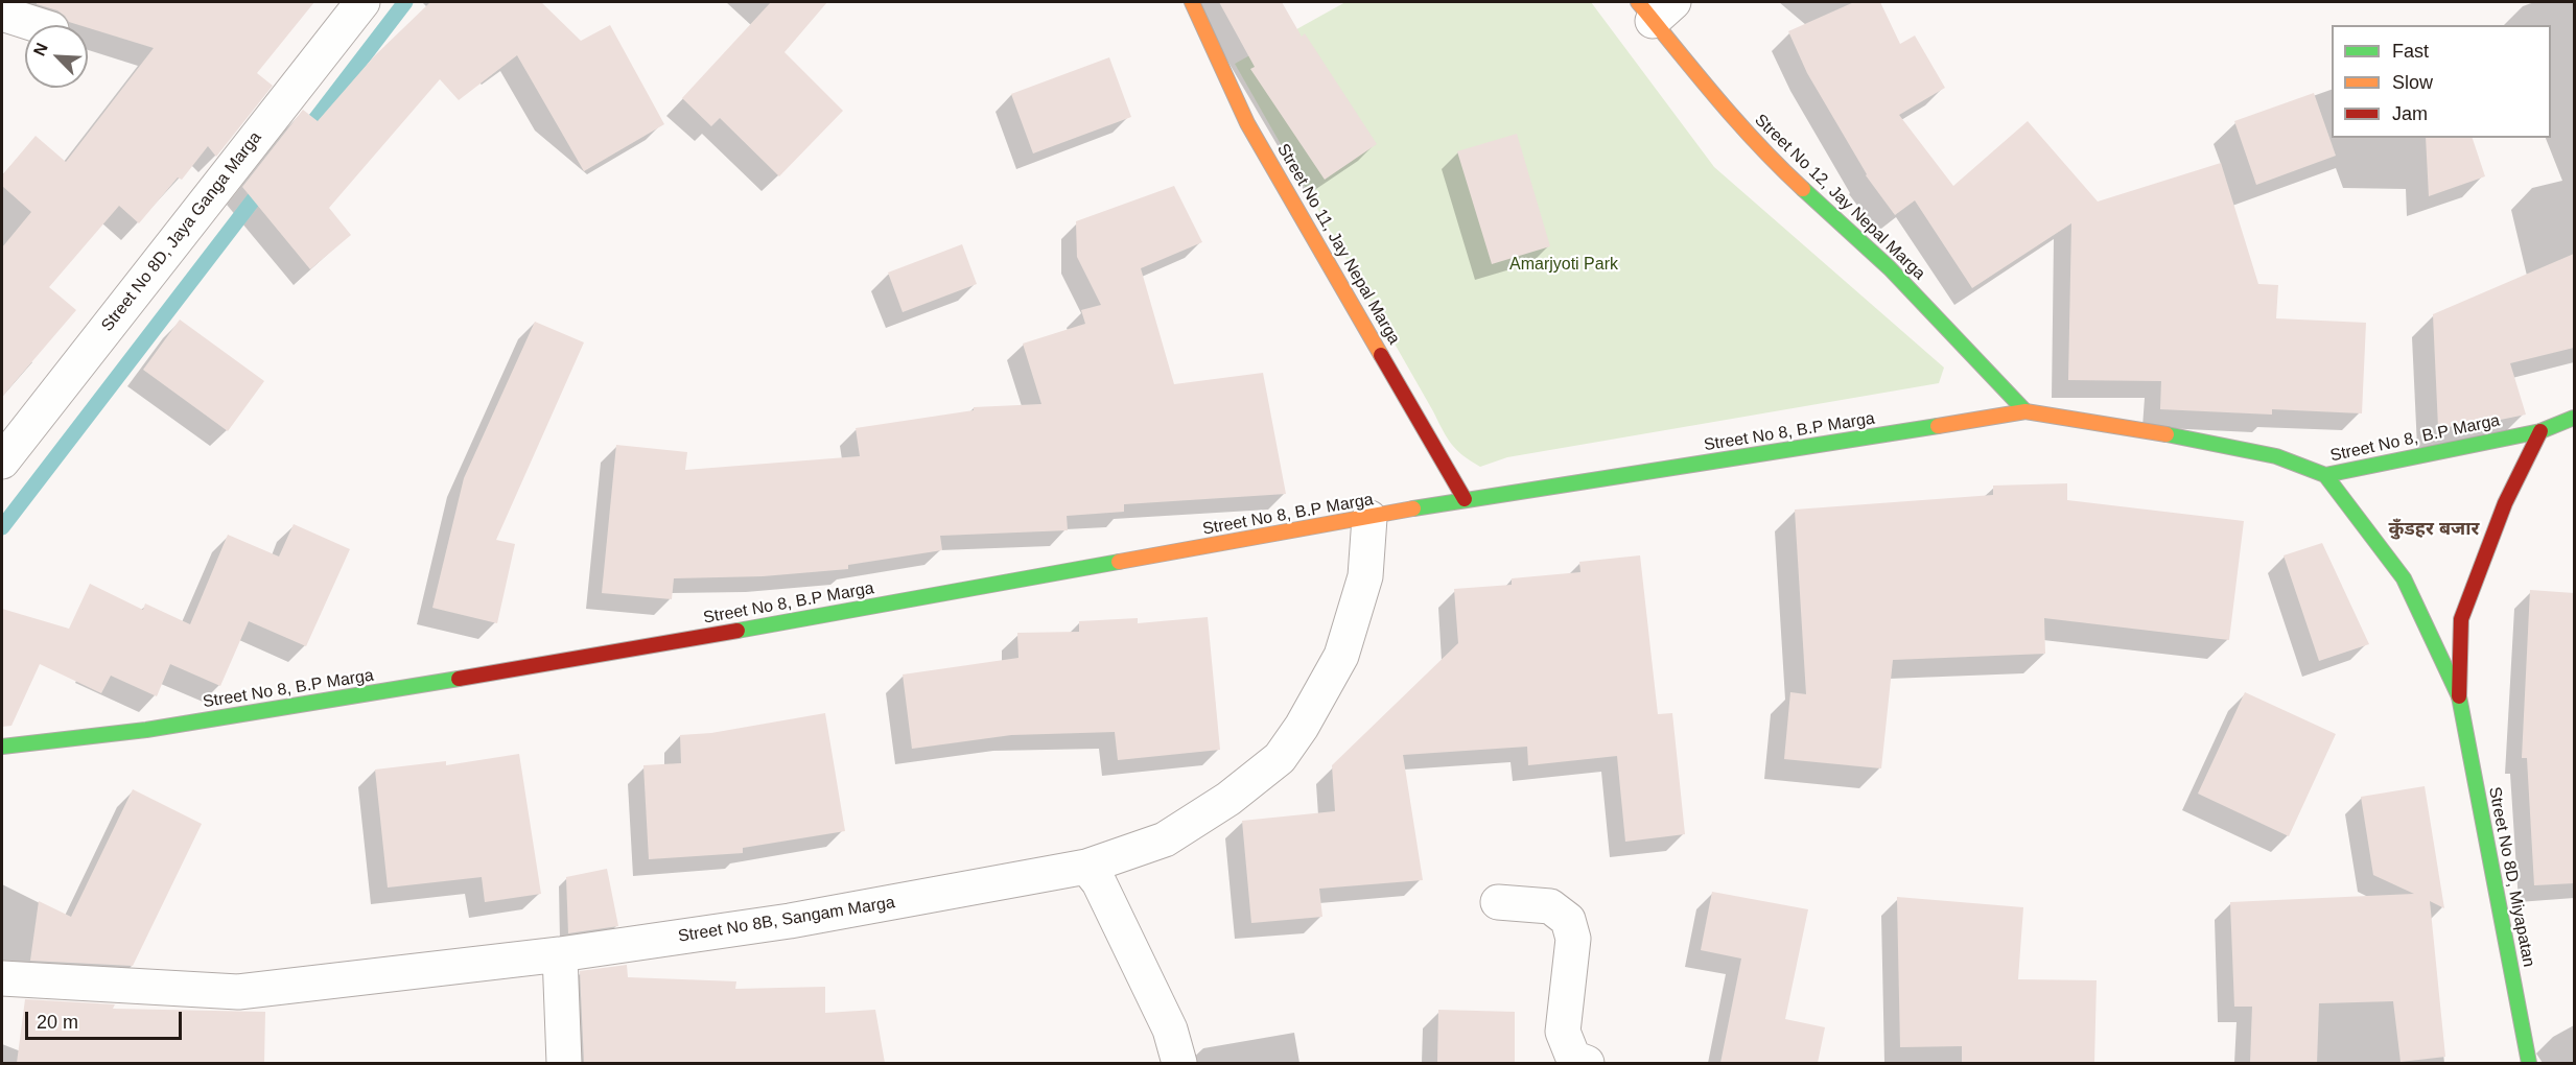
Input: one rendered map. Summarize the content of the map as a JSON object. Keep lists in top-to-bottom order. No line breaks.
{"streets":{"main road":["Street No 12, Jay Nepal Marga","Street No 11, Jay Nepal Marga","Street No 8, B.P Marga","Street No 8D, Miyapatan"],"street":["Street No 8D, Jaya Ganga Marga","Street No 8B, Sangam Marga"]},"crossings":[["Street No 12, Jay Nepal Marga","Street No 8, B.P Marga"],["Street No 11, Jay Nepal Marga","Street No 8, B.P Marga"],["Street No 8, B.P Marga","Street No 8D, Miyapatan"],["Street No 8, B.P Marga","Street No 8B, Sangam Marga"]],"districts":["कुँडहर बजार"],"parks":["Amarjyoti Park"],"legend":["Fast","Slow","Jam"],"scale_bar":"20 m","north":"top left"}
